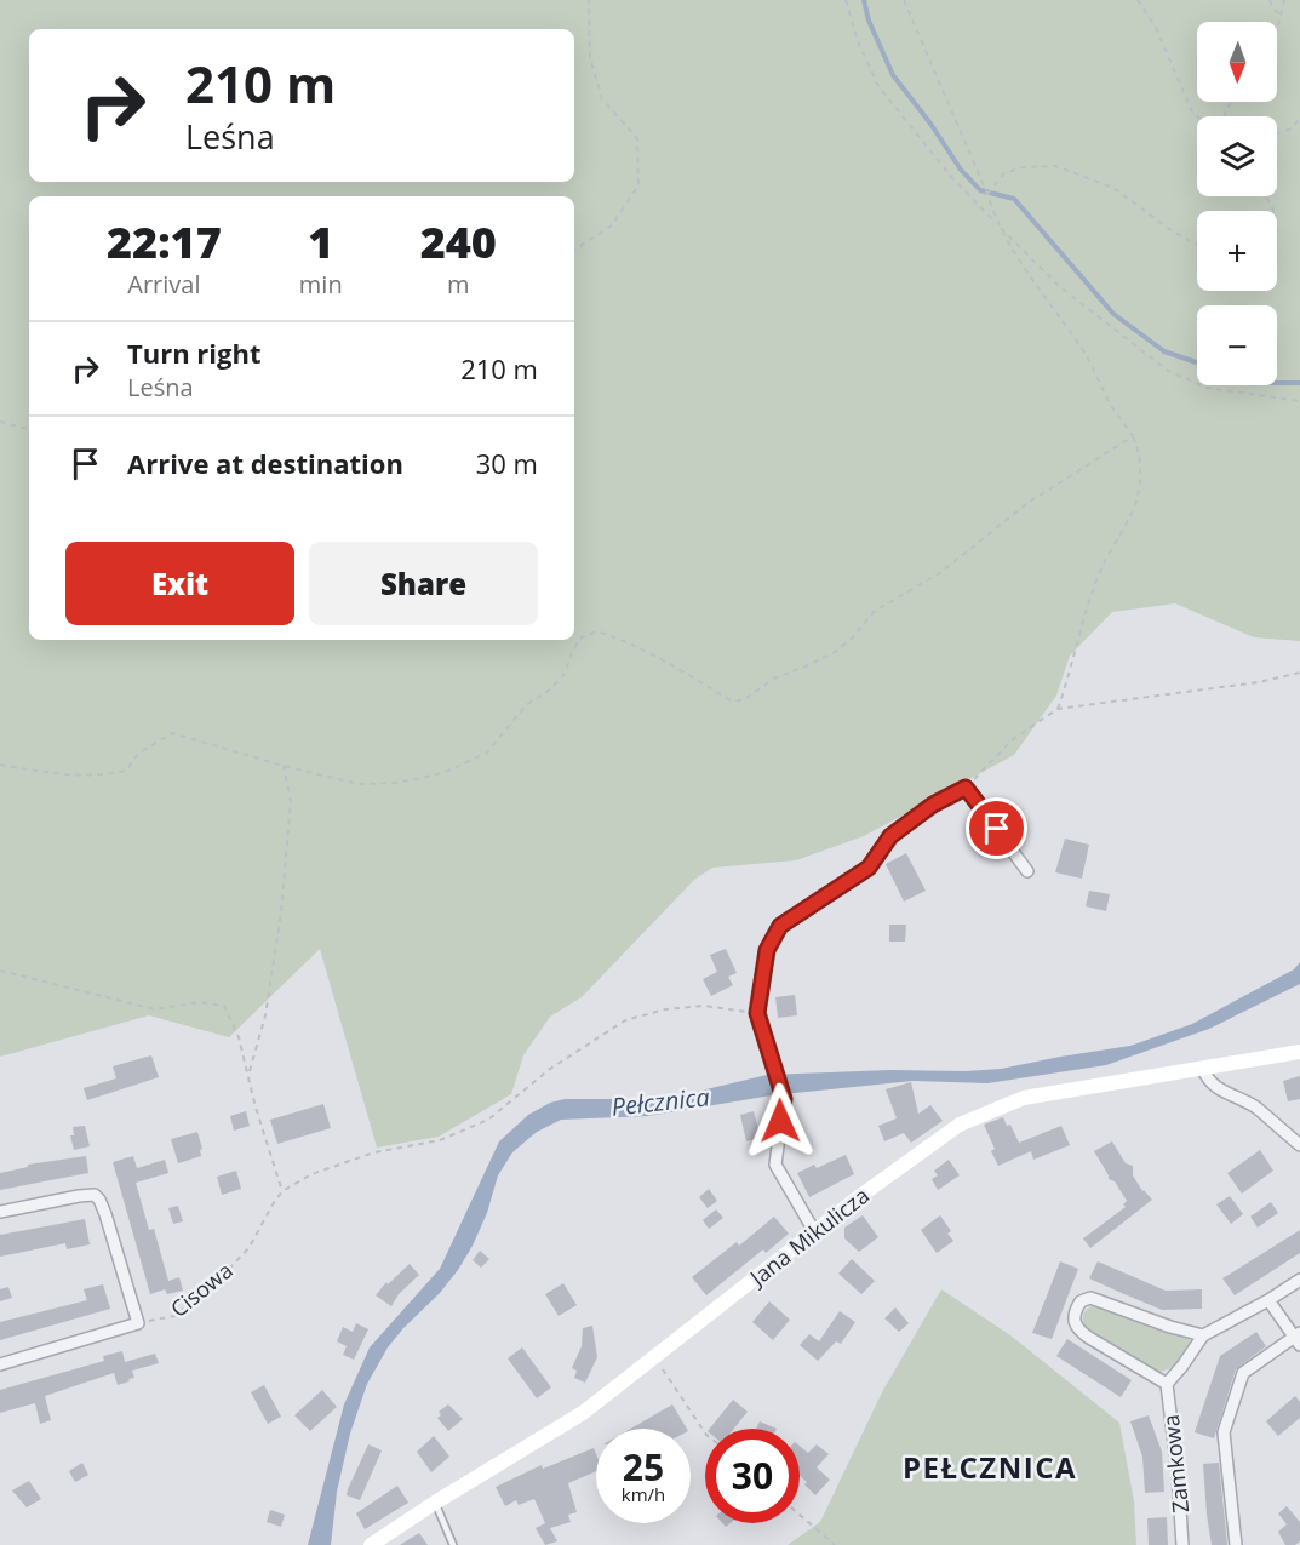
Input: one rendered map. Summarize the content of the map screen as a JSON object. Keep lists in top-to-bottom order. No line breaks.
{"streets":{"street":["Jana Mikulicza","Zamkowa"],"path":["Cisowa"]},"districts":["PEŁCZNICA"],"water":["Pełcznica"],"north":"bottom","page":{"map_buttons":["+","−"],"turn":["210 m","Leśna"],"eta":["22:17","Arrival","1","min","240","m"],"list":[{"name":"Turn right","note":"Leśna","value":"210 m"},{"name":"Arrive at destination","value":"30 m"}],"buttons":["Exit","Share"],"speed":"25 km/h","limit":"30"}}
